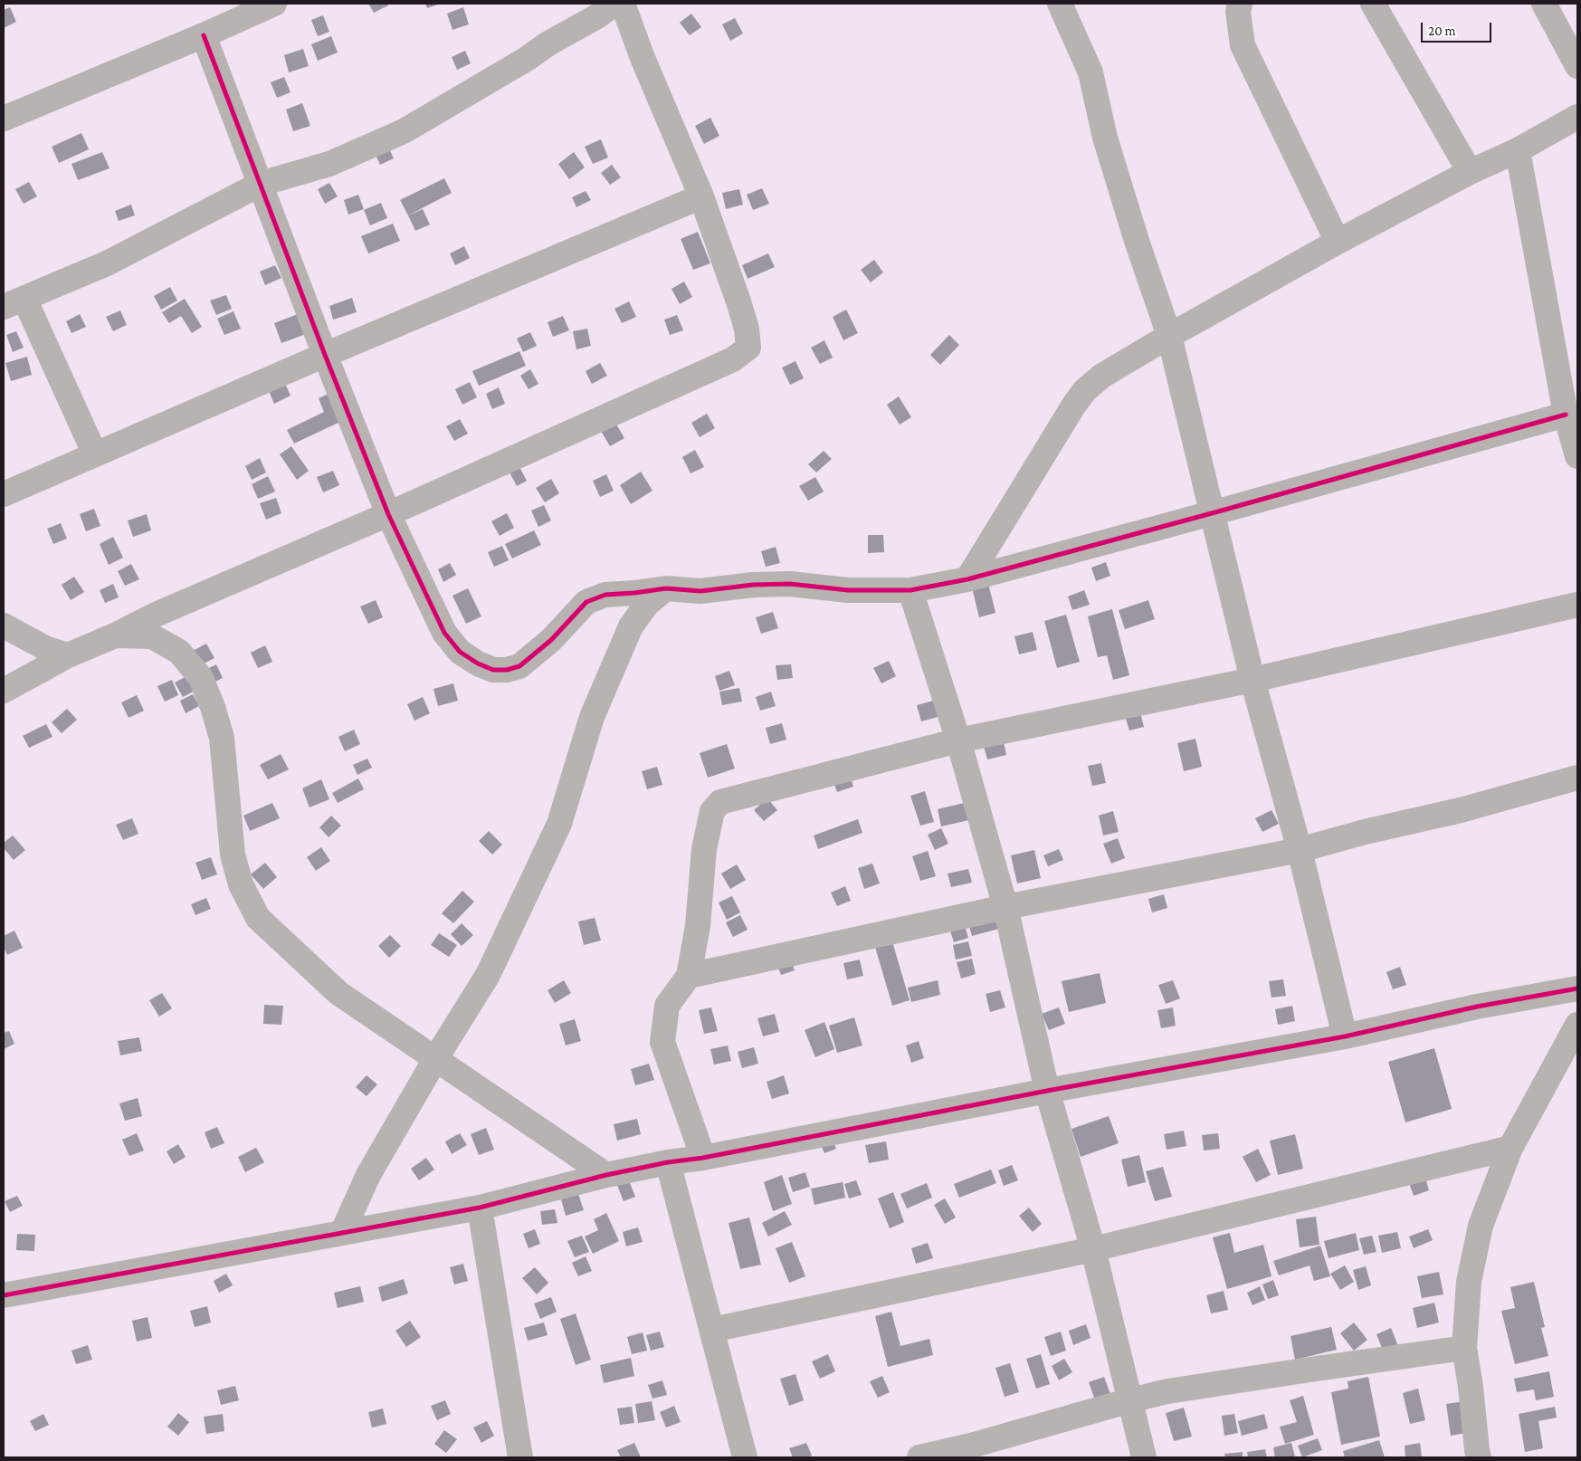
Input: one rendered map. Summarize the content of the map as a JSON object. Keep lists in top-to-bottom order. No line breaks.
{"scale_bar":"20 m"}
